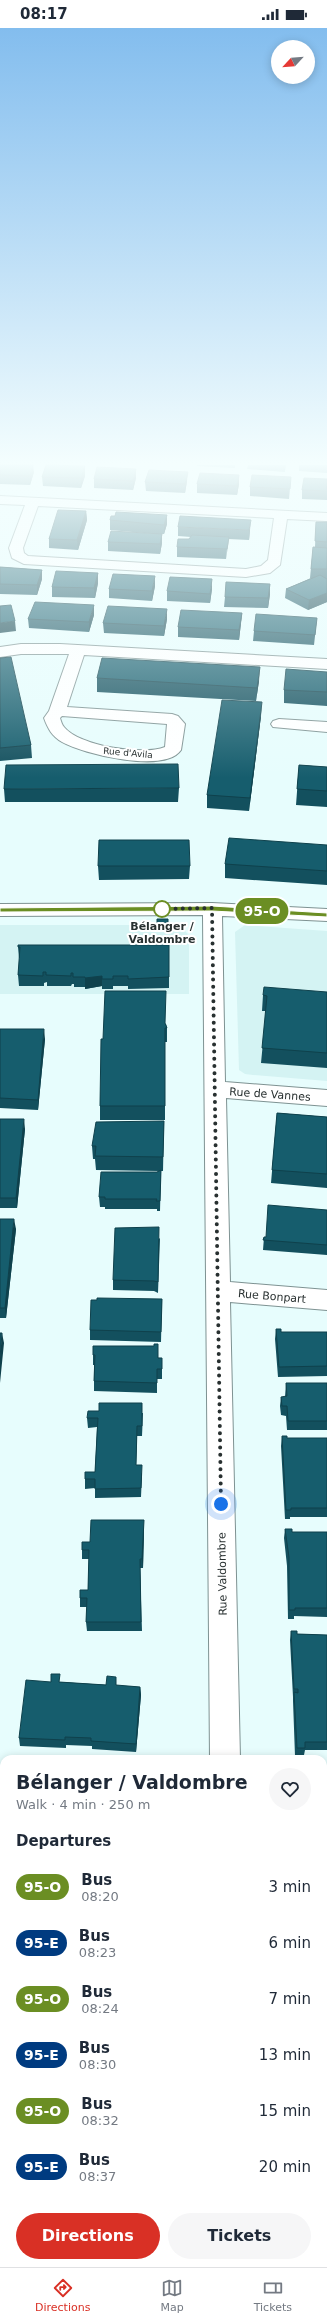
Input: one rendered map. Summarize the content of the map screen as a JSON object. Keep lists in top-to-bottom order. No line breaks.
{"streets":{"street":["Rue d'Avila","Rue de Vannes","Rue Bonpart","Rue Valdombre"]},"crossings":[["Rue de Vannes","Rue Valdombre"],["Rue Bonpart","Rue Valdombre"]],"places":["Bélanger / Valdombre"],"lines":["bus line 95-O"],"north":"bottom left","page":{"status":"08:17","on_map":"95-O","heading":[["Bélanger / Valdombre","Walk · 4 min · 250 m"],"Departures"],"list":[{"mark":"95-O","name":"Bus","note":"08:20","value":"3 min"},{"mark":"95-E","name":"Bus","note":"08:23","value":"6 min"},{"mark":"95-O","name":"Bus","note":"08:24","value":"7 min"},{"mark":"95-E","name":"Bus","note":"08:30","value":"13 min"},{"mark":"95-O","name":"Bus","note":"08:32","value":"15 min"},{"mark":"95-E","name":"Bus","note":"08:37","value":"20 min"}],"buttons":["Directions","Tickets"],"tabs":["Directions","Map","Tickets"]}}
